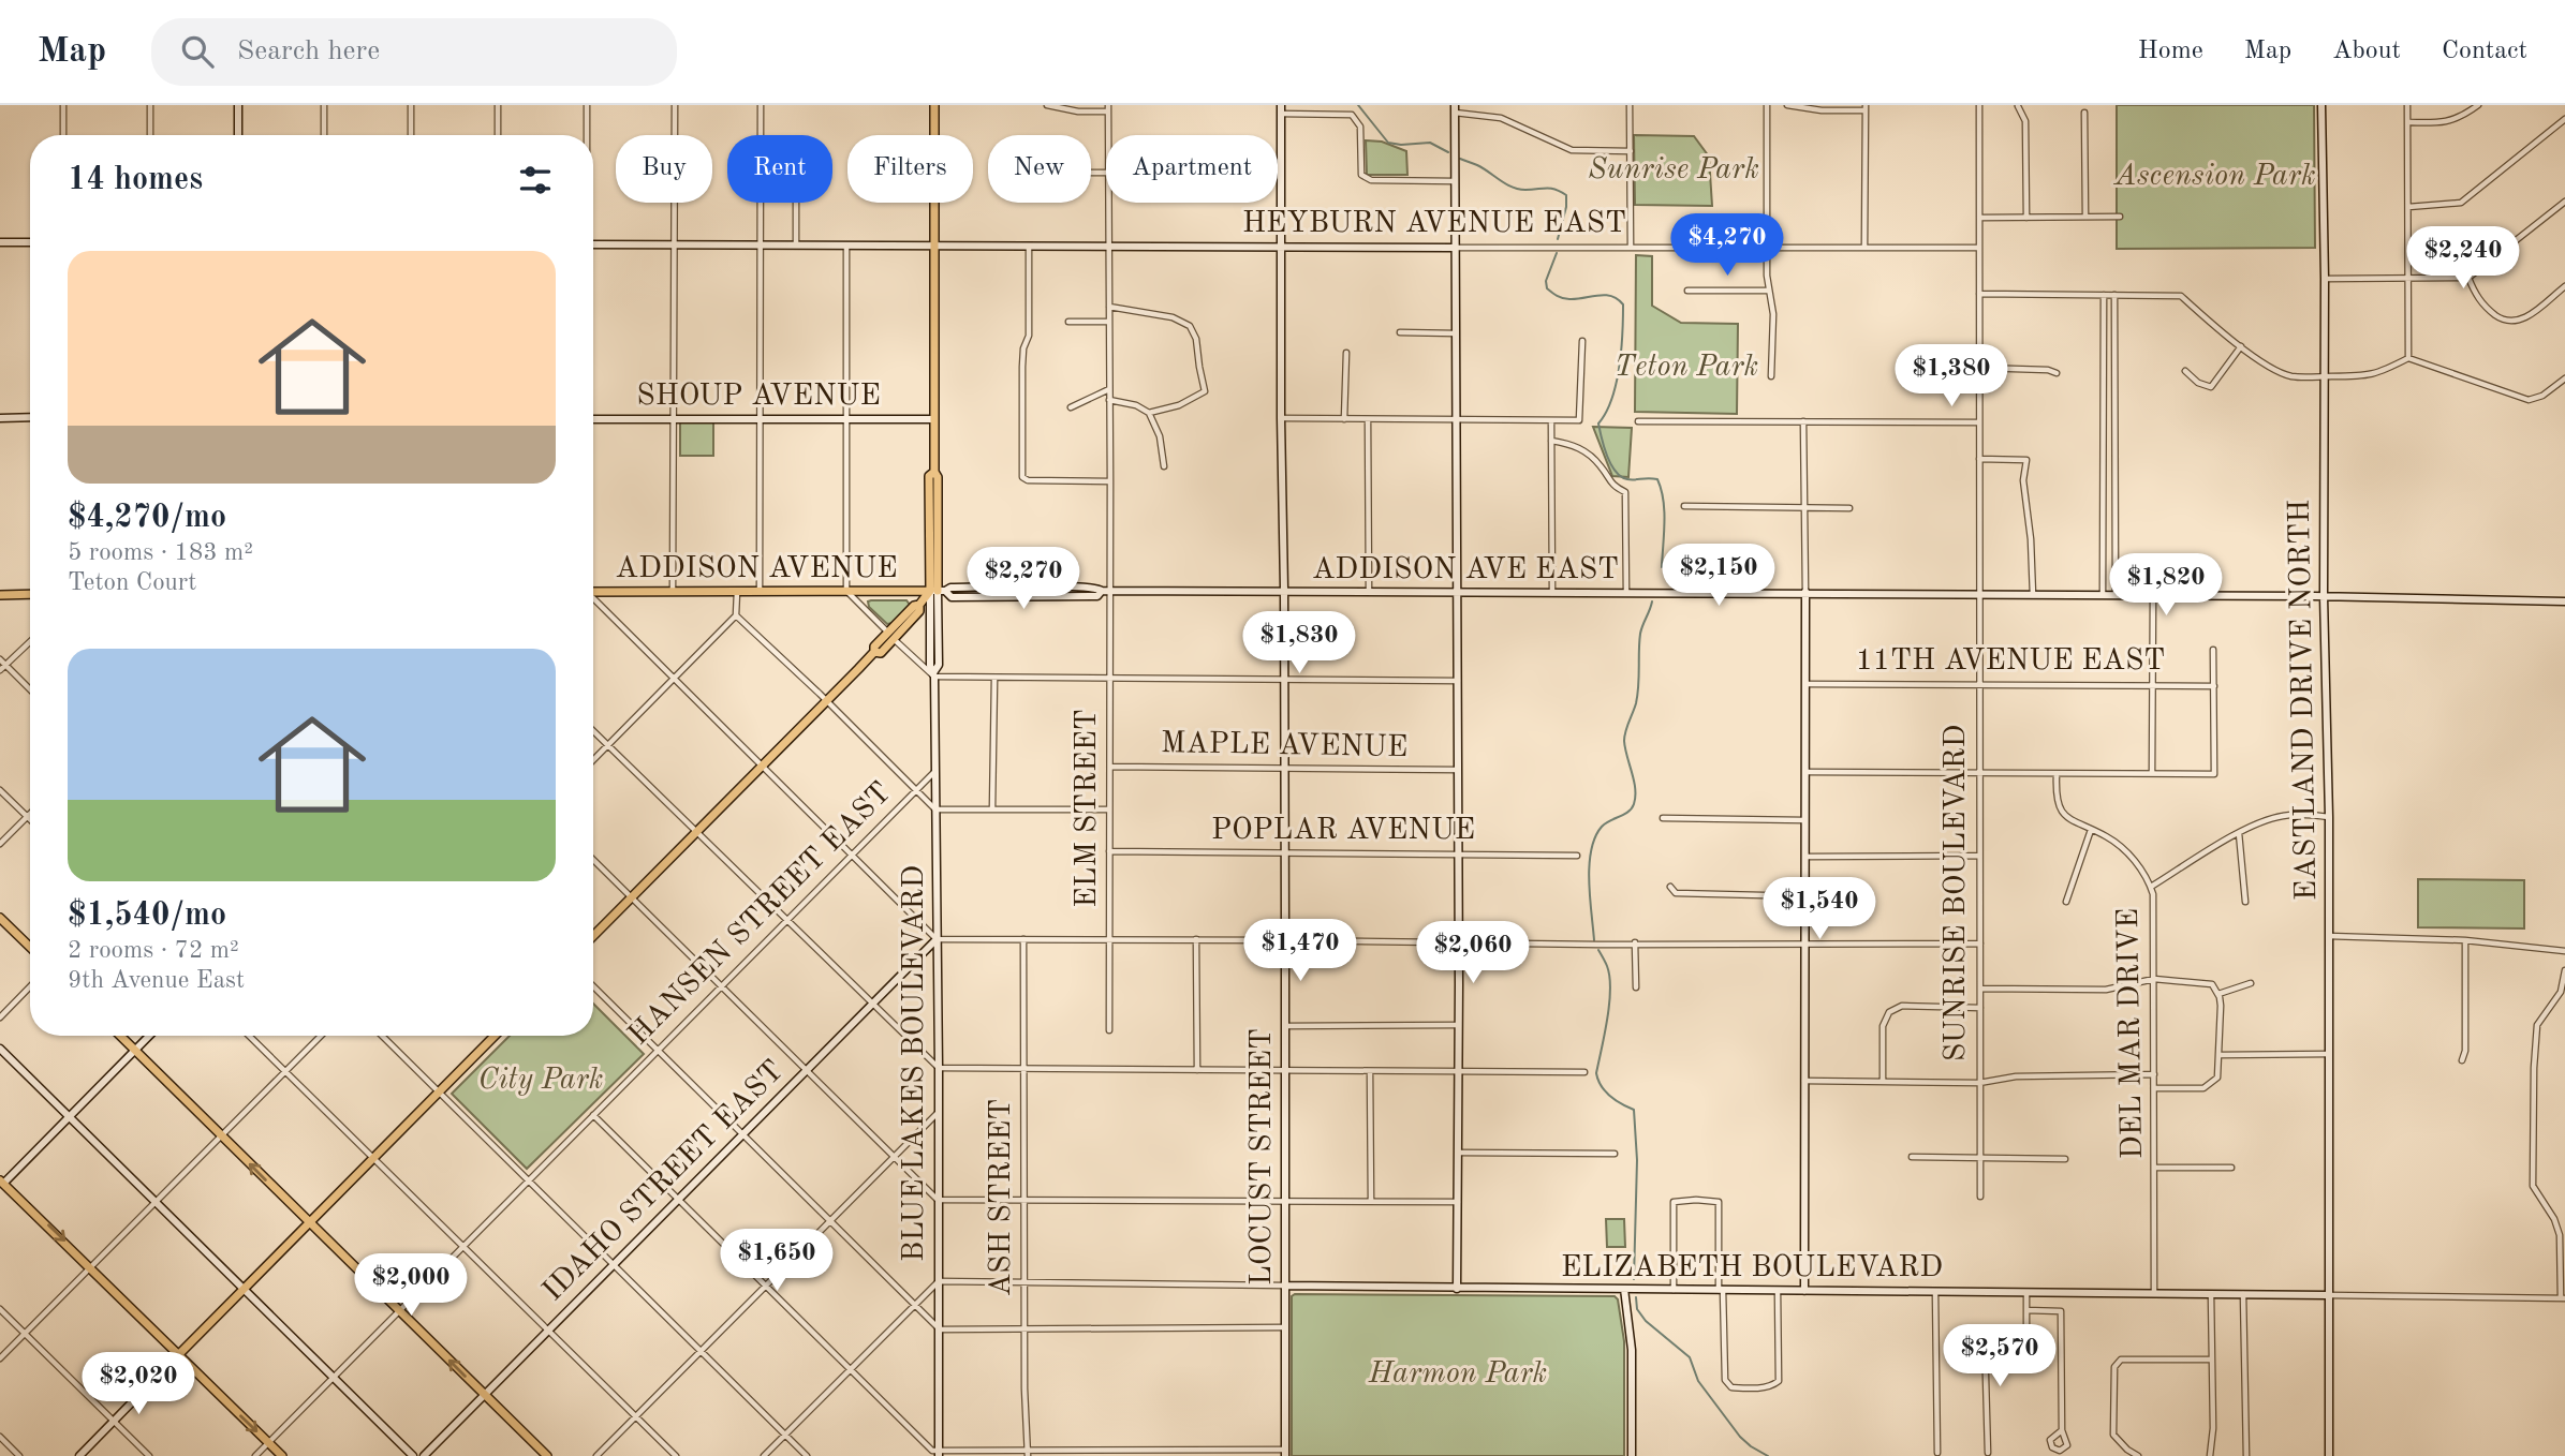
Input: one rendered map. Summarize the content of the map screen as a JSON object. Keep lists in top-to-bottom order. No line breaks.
{"streets":{"main road":["ADDISON AVENUE"],"street":["HEYBURN AVENUE EAST","SHOUP AVENUE","ADDISON AVE EAST","11TH AVENUE EAST","EASTLAND DRIVE NORTH","MAPLE AVENUE","ELM STREET","POPLAR AVENUE","SUNRISE BOULEVARD","HANSEN STREET EAST","DEL MAR DRIVE","BLUE LAKES BOULEVARD","LOCUST STREET","IDAHO STREET EAST","ASH STREET","ELIZABETH BOULEVARD"]},"crossings":[["HEYBURN AVENUE EAST","ELM STREET"],["HEYBURN AVENUE EAST","SUNRISE BOULEVARD"],["HEYBURN AVENUE EAST","LOCUST STREET"],["ADDISON AVENUE","ADDISON AVE EAST"],["ADDISON AVENUE","BLUE LAKES BOULEVARD"],["ADDISON AVE EAST","EASTLAND DRIVE NORTH"],["ADDISON AVE EAST","ELM STREET"],["ADDISON AVE EAST","SUNRISE BOULEVARD"],["ADDISON AVE EAST","BLUE LAKES BOULEVARD"],["ADDISON AVE EAST","LOCUST STREET"],["11TH AVENUE EAST","SUNRISE BOULEVARD"],["EASTLAND DRIVE NORTH","ELIZABETH BOULEVARD"],["MAPLE AVENUE","ELM STREET"],["MAPLE AVENUE","LOCUST STREET"],["ELM STREET","POPLAR AVENUE"],["POPLAR AVENUE","LOCUST STREET"],["HANSEN STREET EAST","BLUE LAKES BOULEVARD"],["DEL MAR DRIVE","ELIZABETH BOULEVARD"],["BLUE LAKES BOULEVARD","IDAHO STREET EAST"],["BLUE LAKES BOULEVARD","ELIZABETH BOULEVARD"],["LOCUST STREET","ELIZABETH BOULEVARD"],["ASH STREET","ELIZABETH BOULEVARD"]],"parks":["Sunrise Park","Ascension Park","Teton Park","City Park","Harmon Park"],"page":{"header":"Map","search":"Search here","nav":["Home","Map","About","Contact"],"chip":["Buy","Rent","Filters","New","Apartment"],"heading":"14 homes","price":["$4,270","$2,240","$1,380","$2,150","$2,270","$1,820","$1,830","$1,540","$1,470","$2,060","$1,650","$2,000","$2,570","$2,020"],"list":[{"name":"$4,270/mo","note":"5 rooms · 183 m² · Teton Court"},{"name":"$1,540/mo","note":"2 rooms · 72 m² · 9th Avenue East"}]}}
